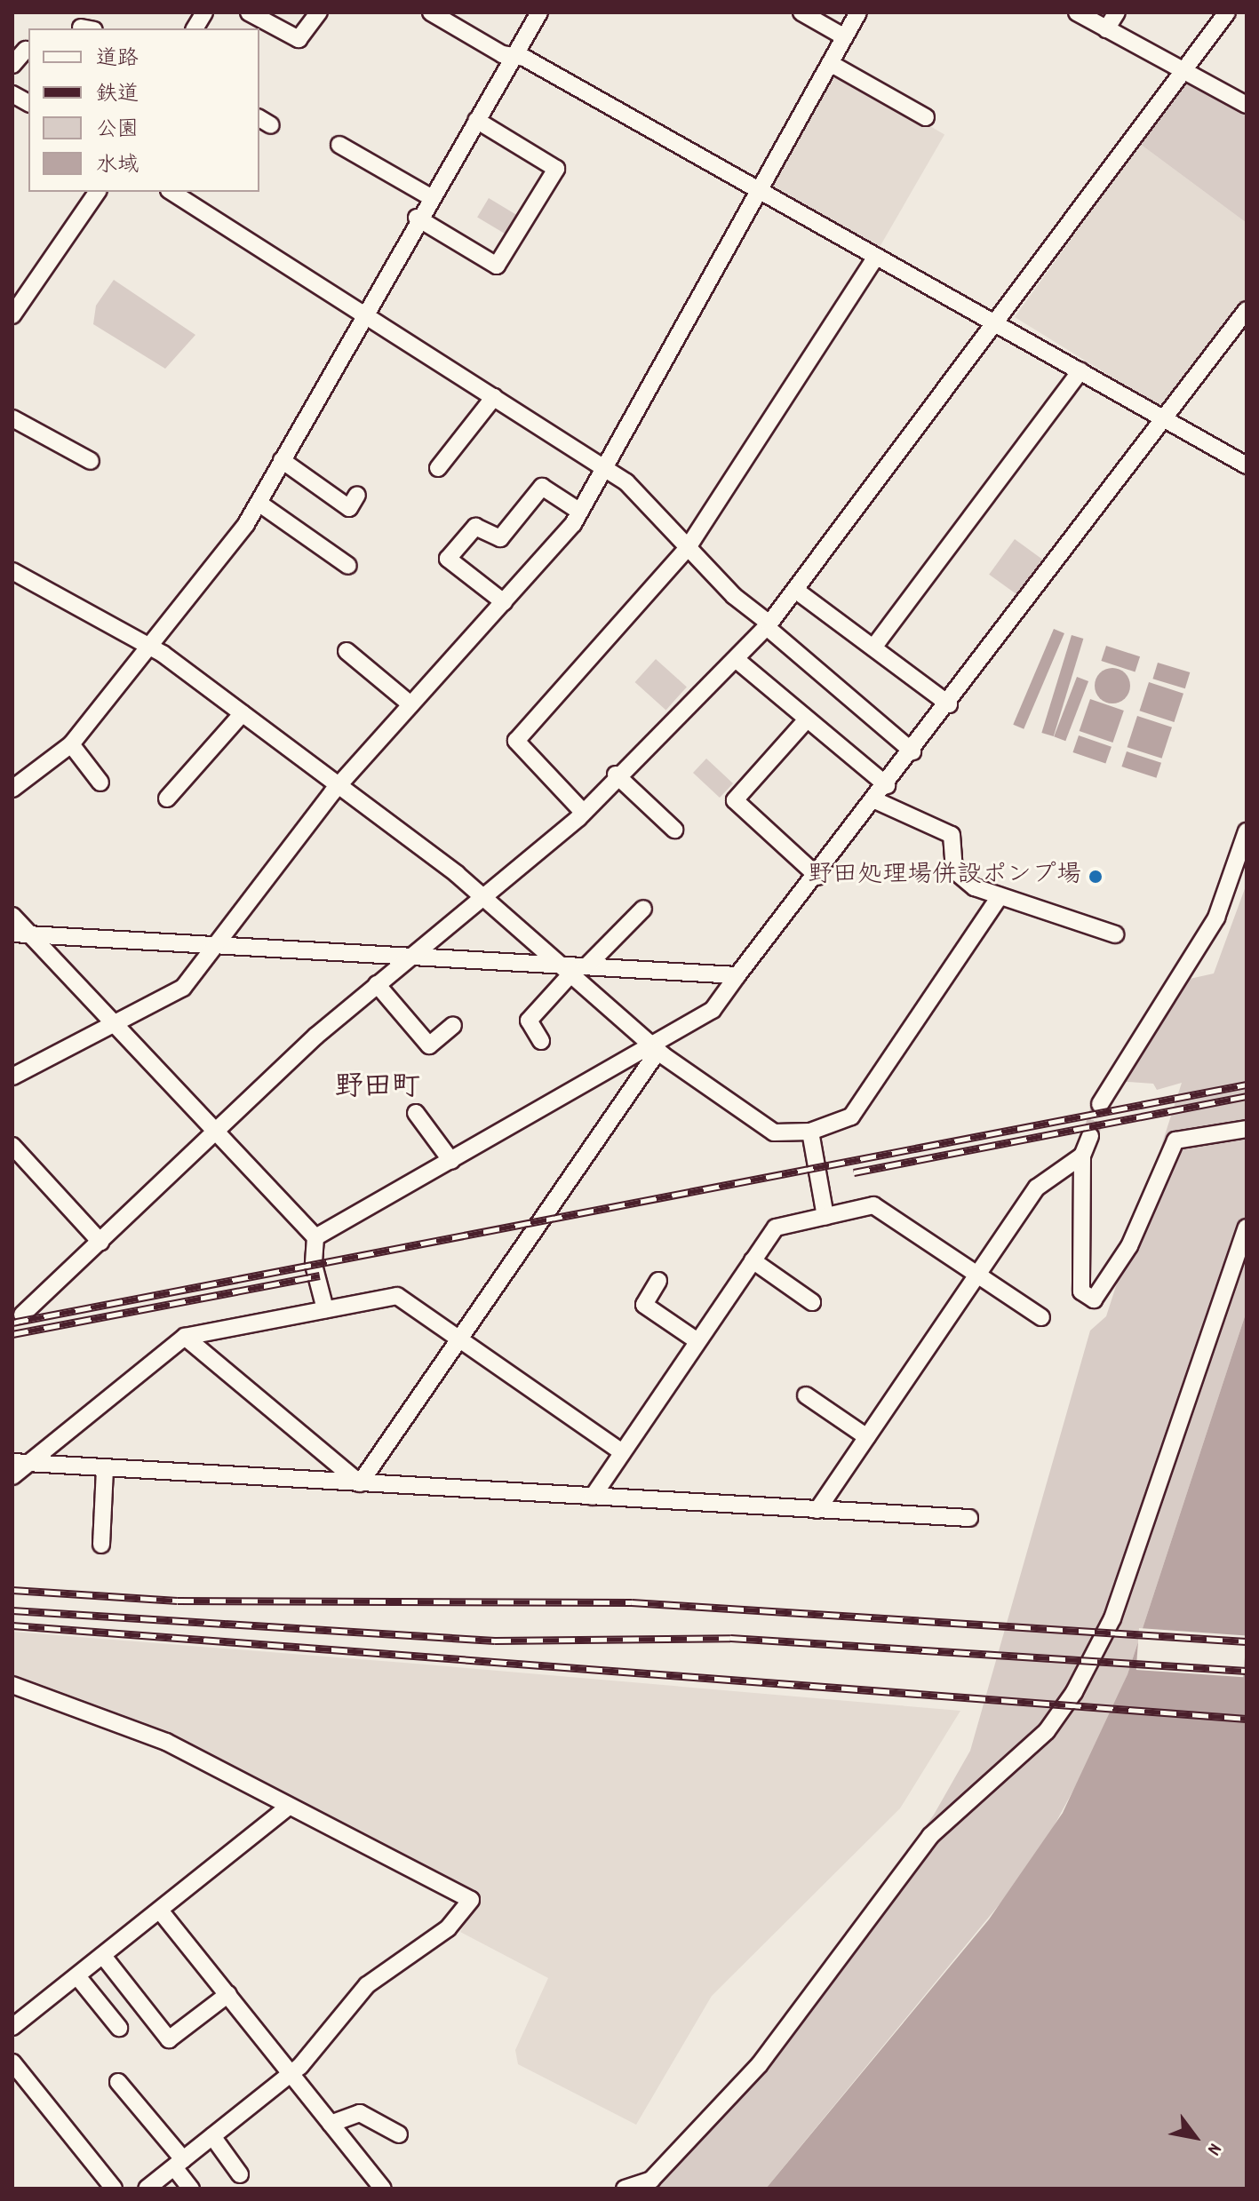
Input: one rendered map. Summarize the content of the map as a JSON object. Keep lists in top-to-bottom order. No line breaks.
{"districts":["野田町"],"places":["野田処理場併設ポンプ場"],"legend":["道路","鉄道","公園","水域"],"north":"bottom right"}
